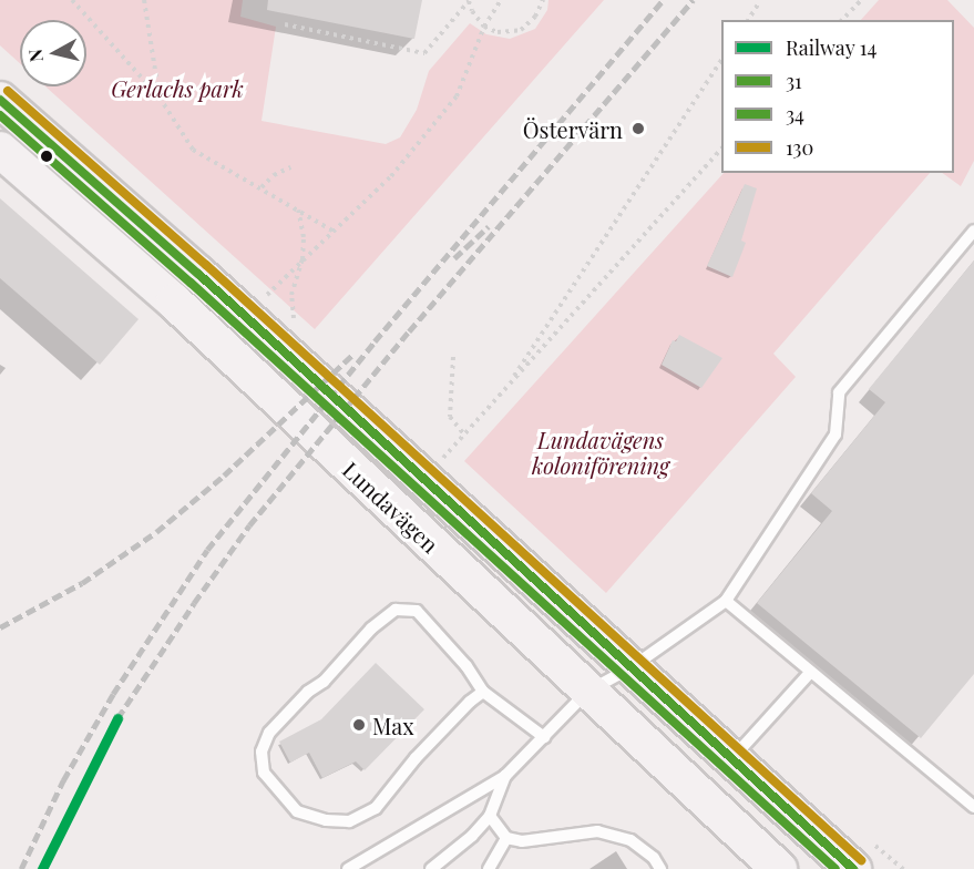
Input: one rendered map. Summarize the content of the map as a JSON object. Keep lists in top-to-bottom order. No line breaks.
{"streets":{"main road":["Lundavägen"]},"parks":["Gerlachs park","Lundavägens koloniförening"],"places":["Östervärn","Max"],"lines":["transit line 130","transit line 31","transit line 34","rail line 14"],"legend":["Railway 14","31","34","130"],"north":"left"}
